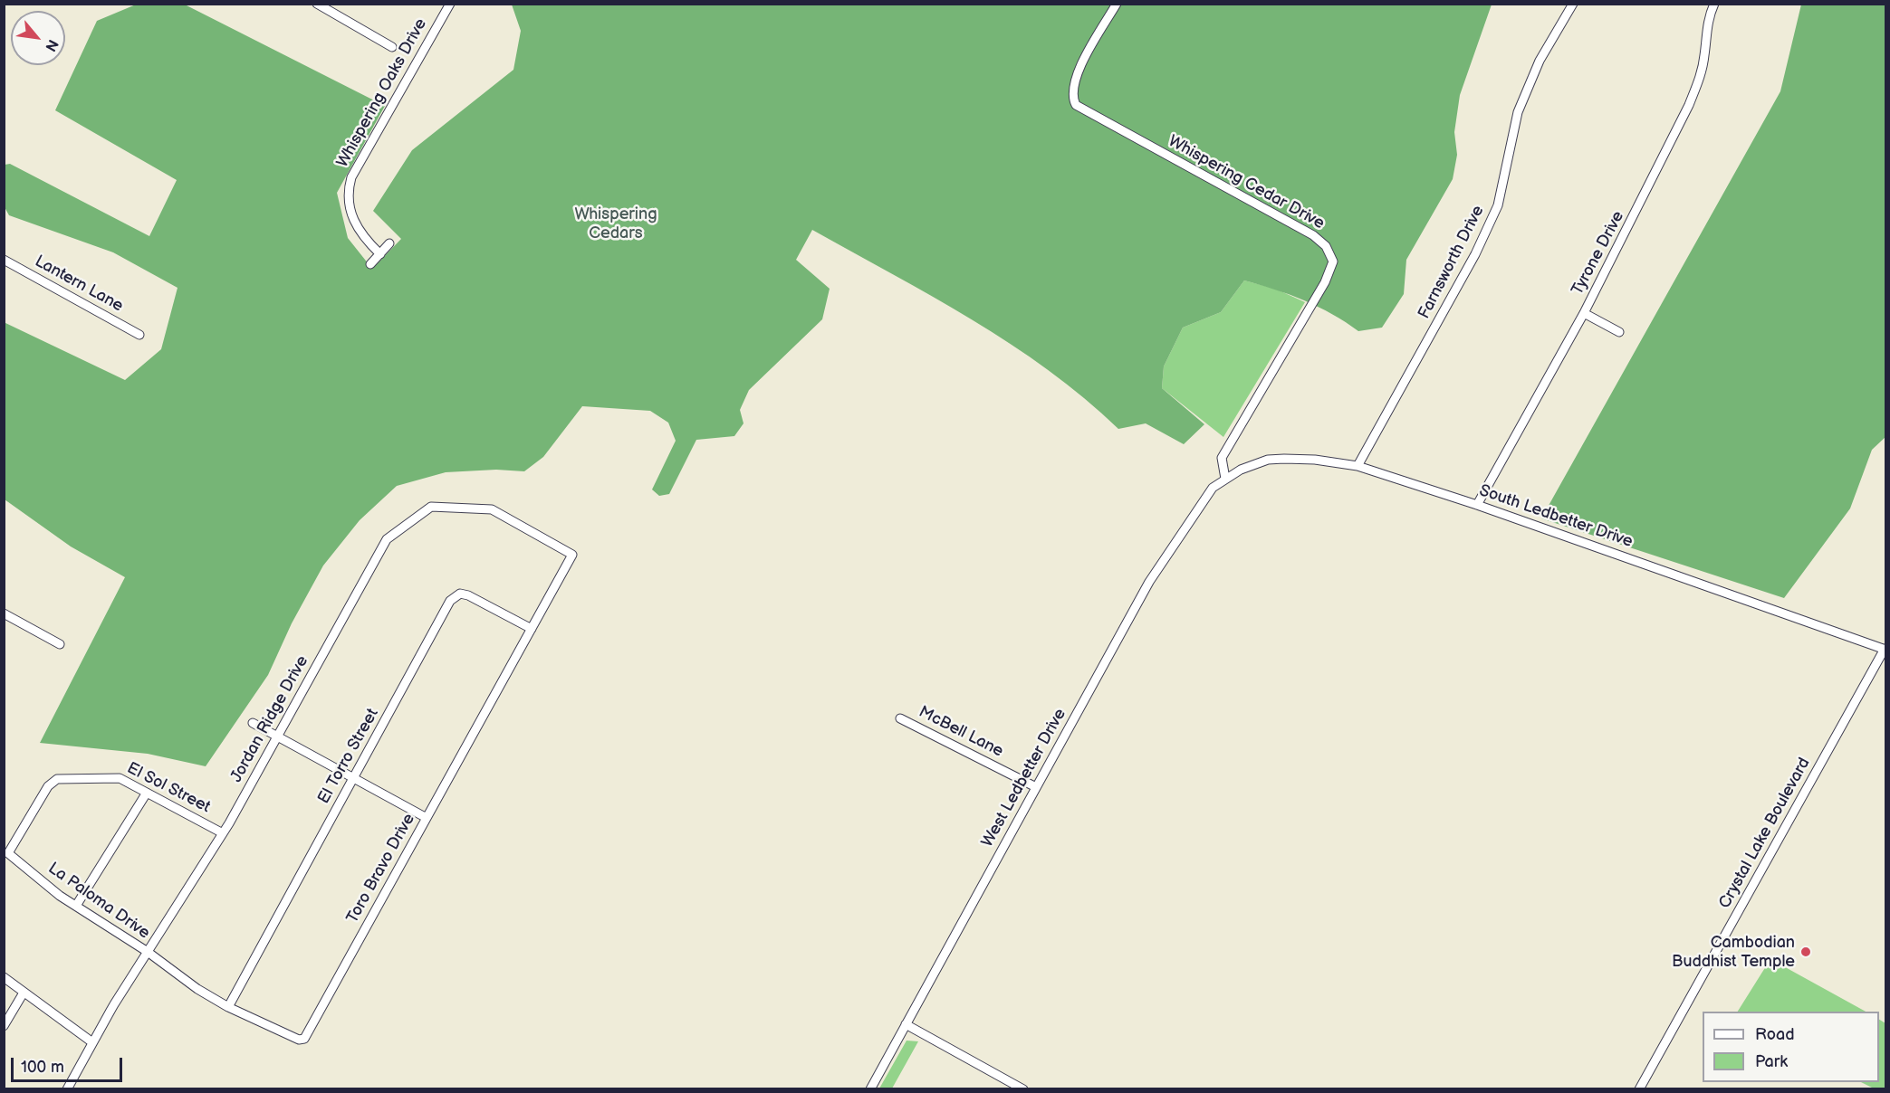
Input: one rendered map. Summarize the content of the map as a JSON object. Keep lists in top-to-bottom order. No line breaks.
{"streets":{"street":["Whispering Oaks Drive","Whispering Cedar Drive","Tyrone Drive","Farnsworth Drive","Lantern Lane","South Ledbetter Drive","Jordan Ridge Drive","McBell Lane","El Torro Street","West Ledbetter Drive","El Sol Street","Crystal Lake Boulevard","Toro Bravo Drive","La Paloma Drive"]},"crossings":[["Whispering Cedar Drive","South Ledbetter Drive"],["Tyrone Drive","South Ledbetter Drive"],["Farnsworth Drive","South Ledbetter Drive"],["South Ledbetter Drive","West Ledbetter Drive"],["South Ledbetter Drive","Crystal Lake Boulevard"],["Jordan Ridge Drive","El Sol Street"],["Jordan Ridge Drive","Toro Bravo Drive"],["Jordan Ridge Drive","La Paloma Drive"],["McBell Lane","West Ledbetter Drive"],["El Torro Street","Toro Bravo Drive"],["El Sol Street","La Paloma Drive"],["Toro Bravo Drive","La Paloma Drive"]],"parks":["Whispering Cedars"],"places":["Cambodian Buddhist Temple"],"legend":["Road","Park"],"scale_bar":"100 m","north":"bottom right"}
